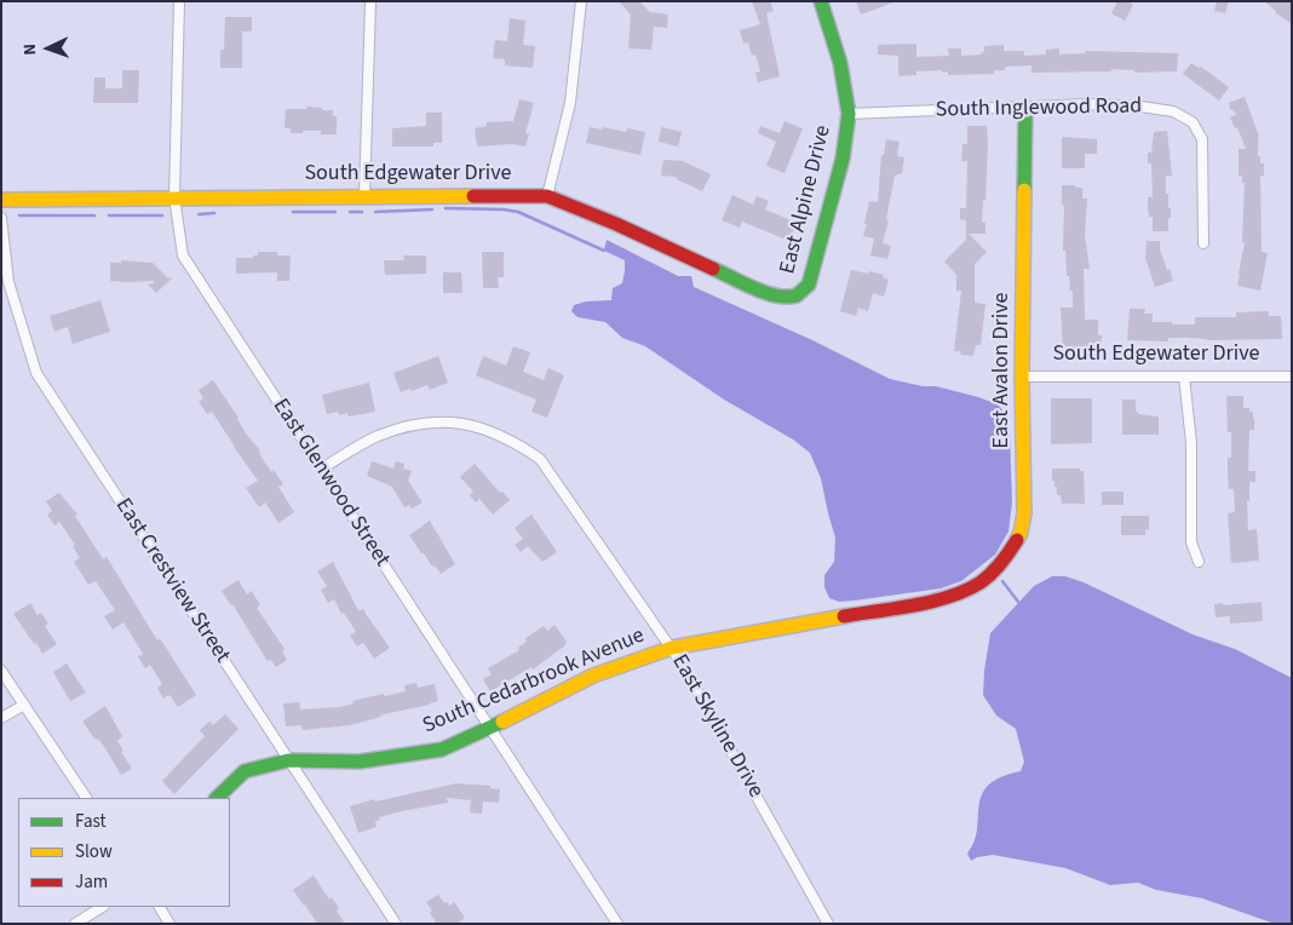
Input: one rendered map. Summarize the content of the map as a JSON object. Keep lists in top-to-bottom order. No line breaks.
{"streets":{"street":["South Inglewood Road","South Edgewater Drive","East Alpine Drive","East Avalon Drive","East Glenwood Street","East Crestview Street","South Cedarbrook Avenue","East Skyline Drive"]},"crossings":[["South Inglewood Road","East Alpine Drive"],["South Inglewood Road","East Avalon Drive"],["South Edgewater Drive","East Alpine Drive"],["South Edgewater Drive","East Avalon Drive"],["South Edgewater Drive","East Glenwood Street"],["East Avalon Drive","South Cedarbrook Avenue"],["East Glenwood Street","South Cedarbrook Avenue"],["East Glenwood Street","East Skyline Drive"],["East Crestview Street","South Cedarbrook Avenue"],["South Cedarbrook Avenue","East Skyline Drive"]],"legend":["Fast","Slow","Jam"],"north":"left"}
